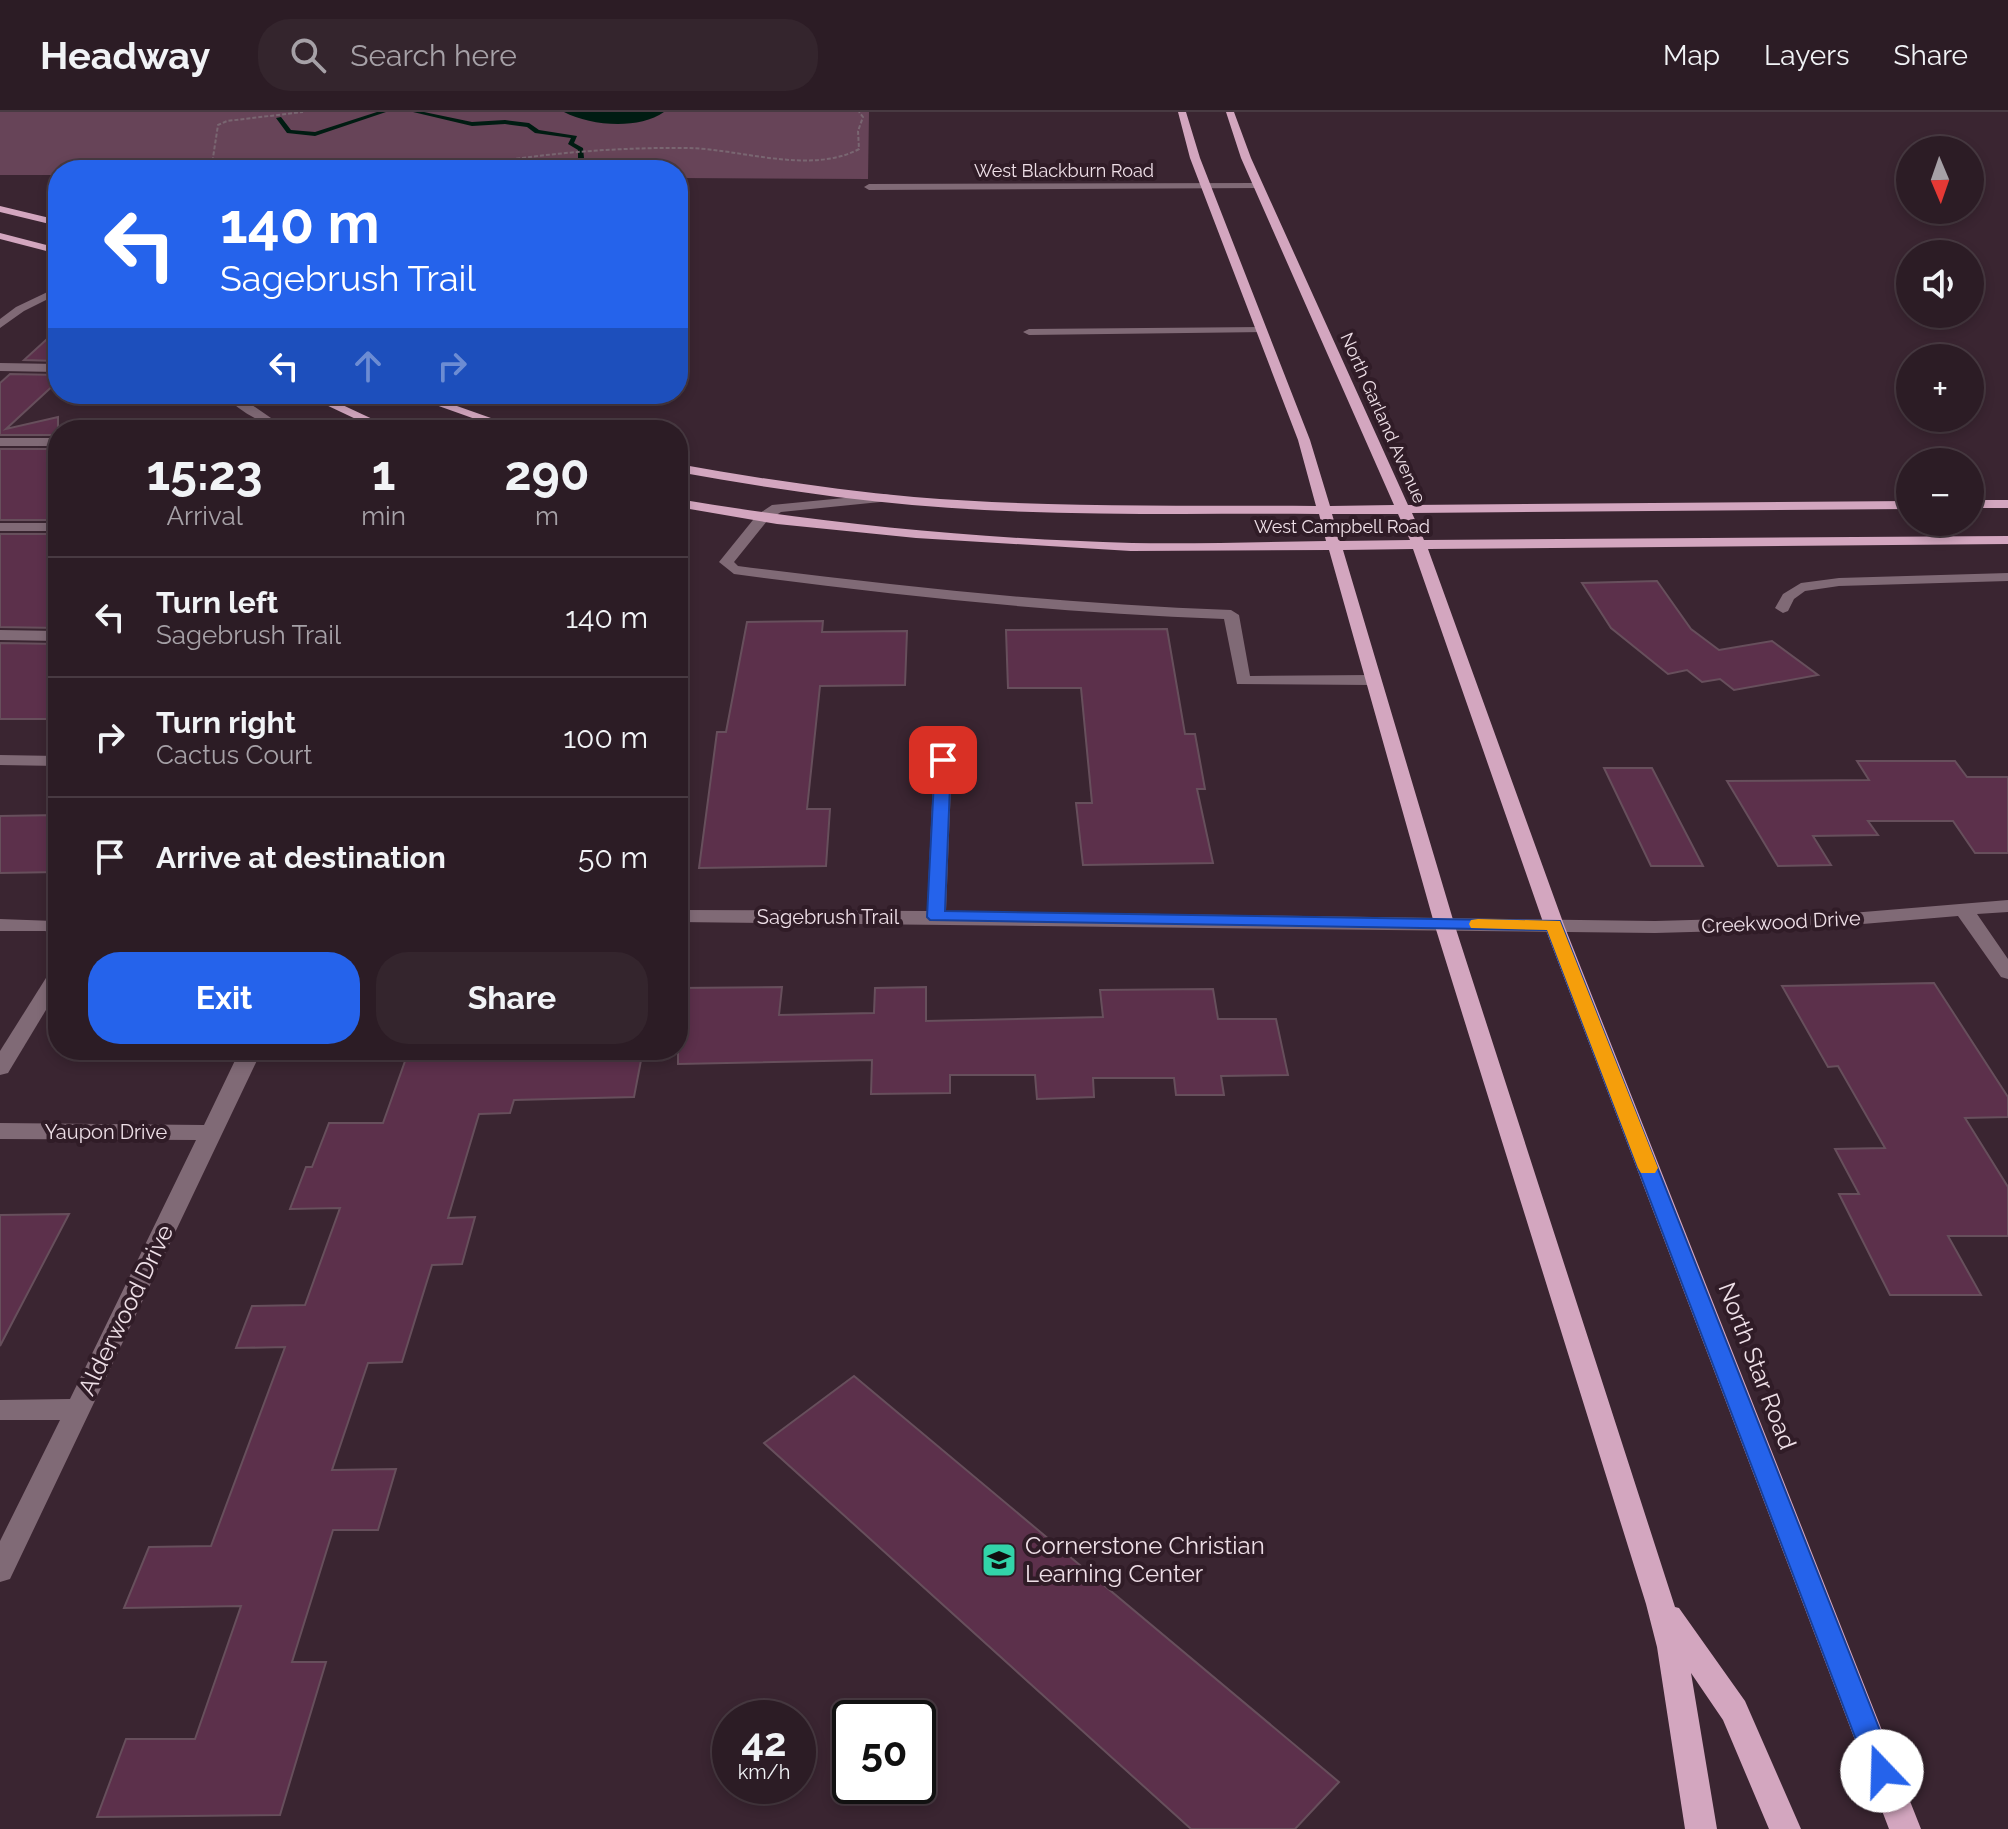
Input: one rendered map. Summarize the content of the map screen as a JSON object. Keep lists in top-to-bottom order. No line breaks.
{"streets":{"main road":["North Garland Avenue","West Campbell Road","North Star Road"],"street":["West Blackburn Road","Sagebrush Trail","Creekwood Drive","Yaupon Drive","Alderwood Drive"]},"crossings":[["West Blackburn Road","North Garland Avenue"],["North Garland Avenue","West Campbell Road"],["North Garland Avenue","Sagebrush Trail"],["North Garland Avenue","Creekwood Drive"],["North Garland Avenue","North Star Road"],["Sagebrush Trail","Creekwood Drive"],["Sagebrush Trail","North Star Road"],["Creekwood Drive","North Star Road"],["Yaupon Drive","Alderwood Drive"]],"places":{"school or university":["Cornerstone Christian Learning Center"]},"north":"bottom","page":{"header":"Headway","search":"Search here","nav":["Map","Layers","Share"],"map_buttons":["+","−"],"turn":["140 m","Sagebrush Trail"],"eta":["15:23","Arrival","1","min","290","m"],"list":[{"name":"Turn left","note":"Sagebrush Trail","value":"140 m"},{"name":"Turn right","note":"Cactus Court","value":"100 m"},{"name":"Arrive at destination","value":"50 m"}],"buttons":["Exit","Share"],"speed":"42 km/h","limit":"50"}}
